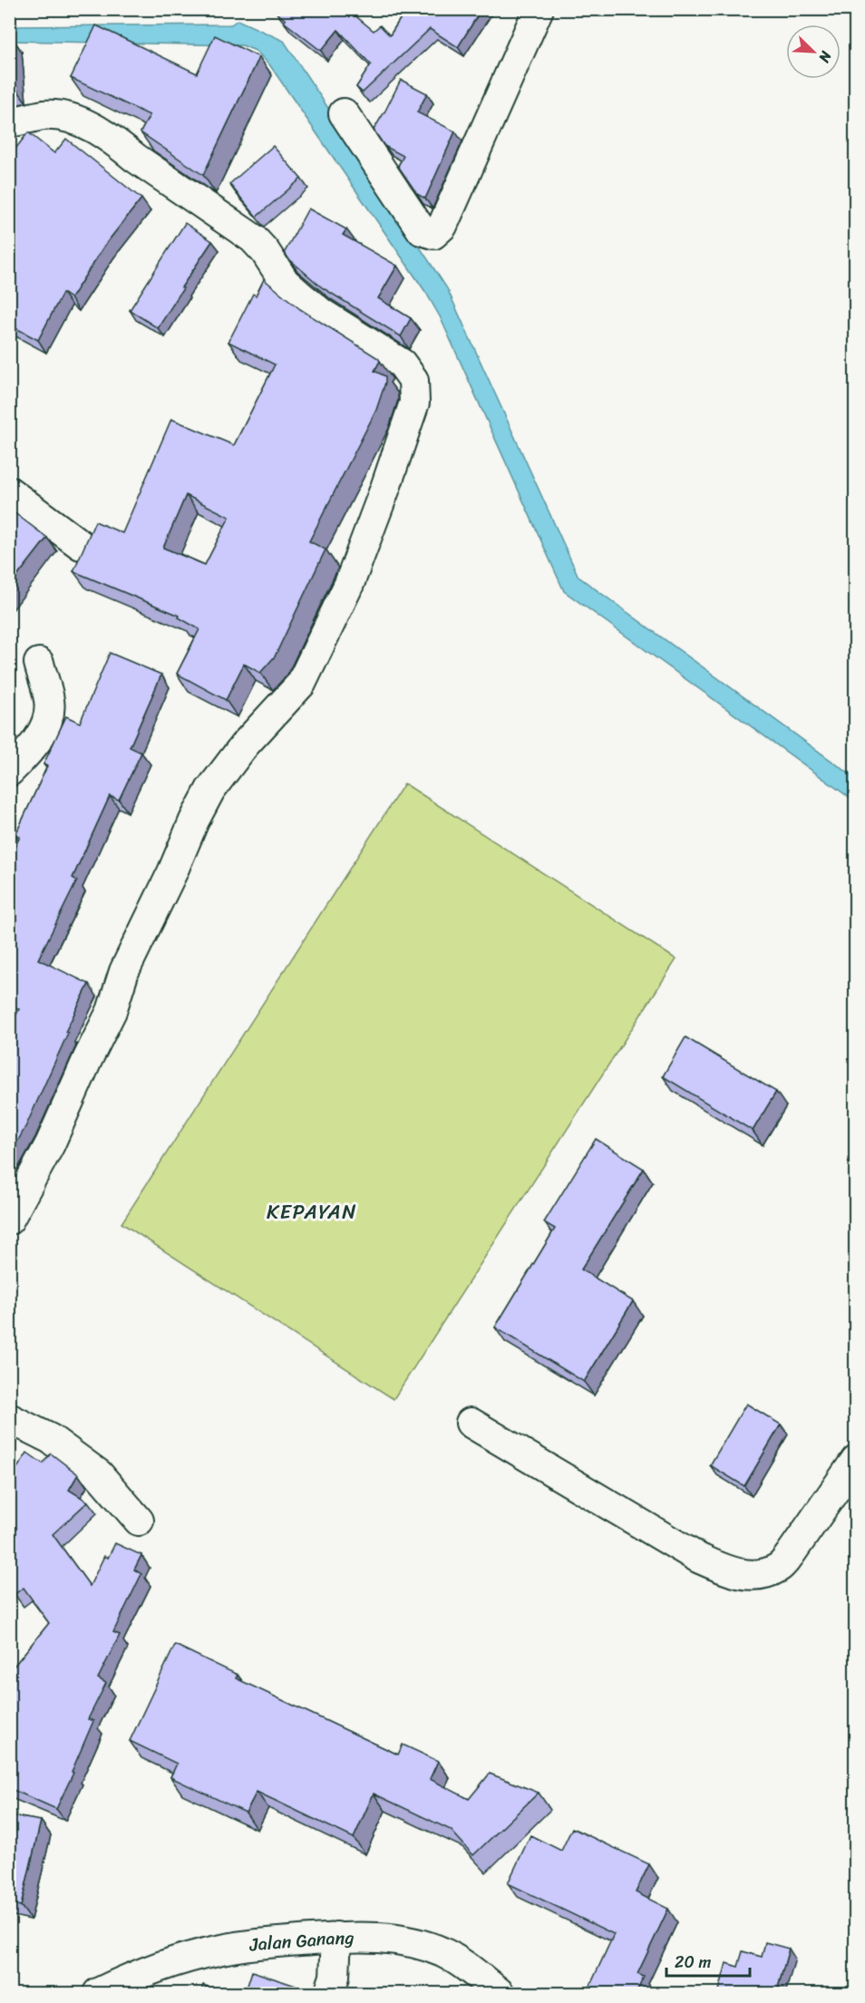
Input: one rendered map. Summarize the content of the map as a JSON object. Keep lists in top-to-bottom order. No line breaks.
{"streets":{"street":["Jalan Ganang"]},"districts":["KEPAYAN"],"scale_bar":"20 m","north":"bottom right"}
